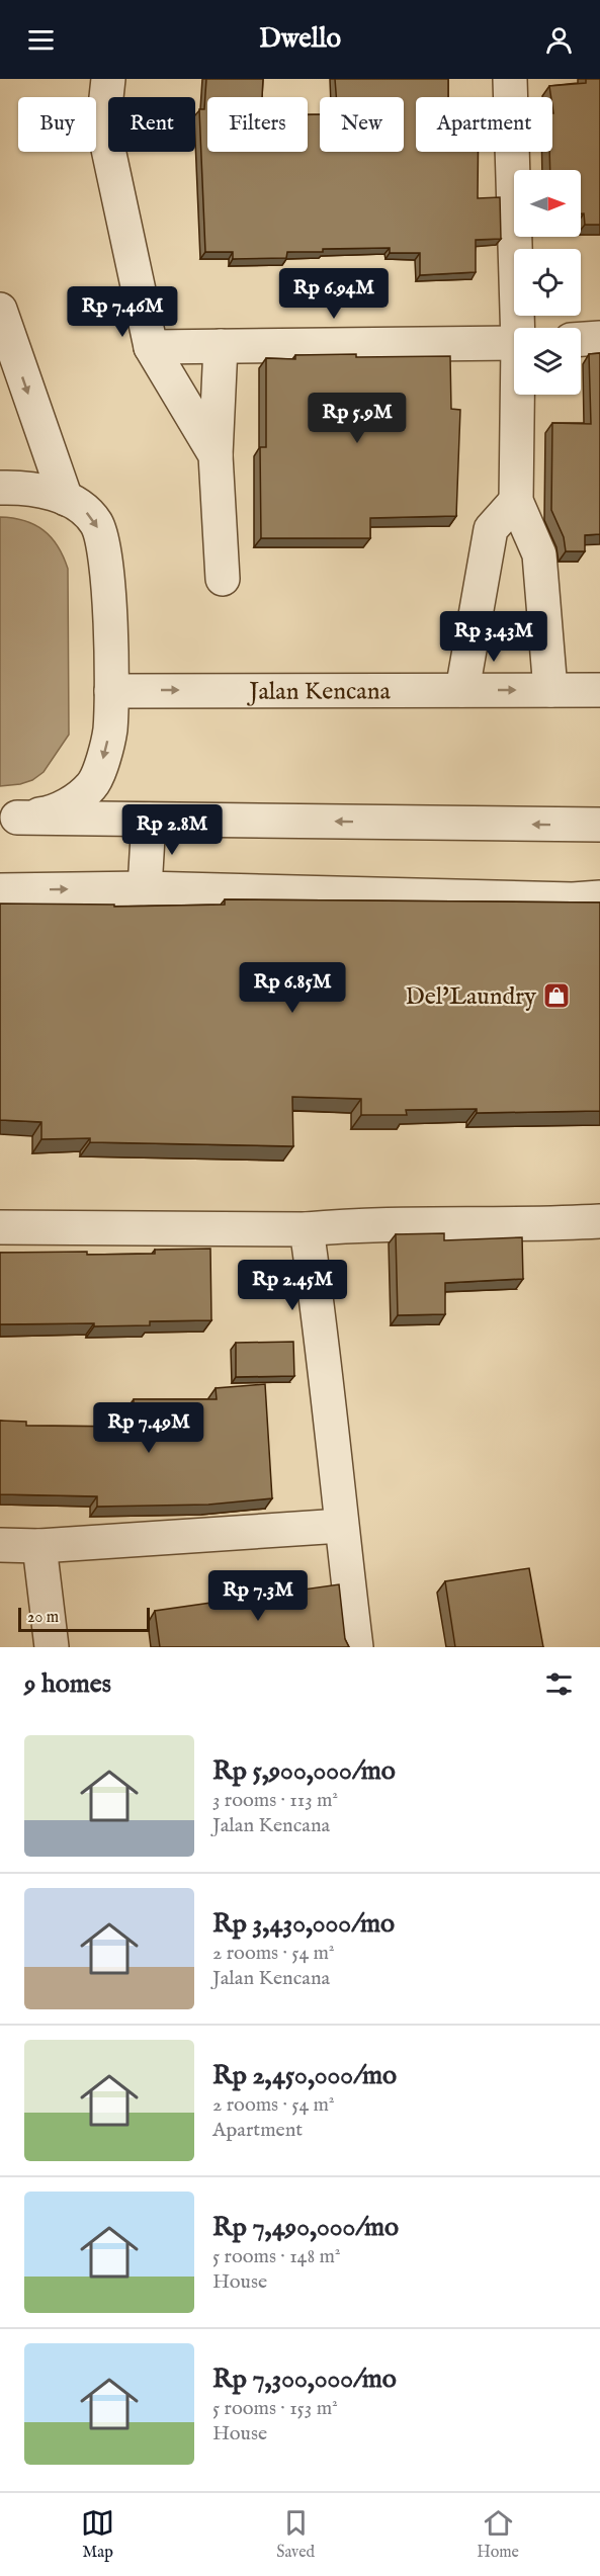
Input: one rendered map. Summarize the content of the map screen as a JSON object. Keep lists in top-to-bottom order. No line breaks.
{"streets":{"street":["Jalan Kencana"]},"places":{"shop":["Del'Laundry"]},"scale_bar":"20 m","north":"right","page":{"header":"Dwello","chip":["Buy","Rent","Filters","New","Apartment"],"price":["Rp 6.94M","Rp 7.46M","Rp 5.9M","Rp 3.43M","Rp 2.8M","Rp 6.85M","Rp 2.45M","Rp 7.49M","Rp 7.3M"],"scale":"20 m","heading":"9 homes","list":[{"name":"Rp 5,900,000/mo","note":"3 rooms · 113 m² · Jalan Kencana"},{"name":"Rp 3,430,000/mo","note":"2 rooms · 54 m² · Jalan Kencana"},{"name":"Rp 2,450,000/mo","note":"2 rooms · 54 m² · Apartment"},{"name":"Rp 7,490,000/mo","note":"5 rooms · 148 m² · House"},{"name":"Rp 7,300,000/mo","note":"5 rooms · 153 m² · House"}],"tabs":["Map","Saved","Home"]}}
